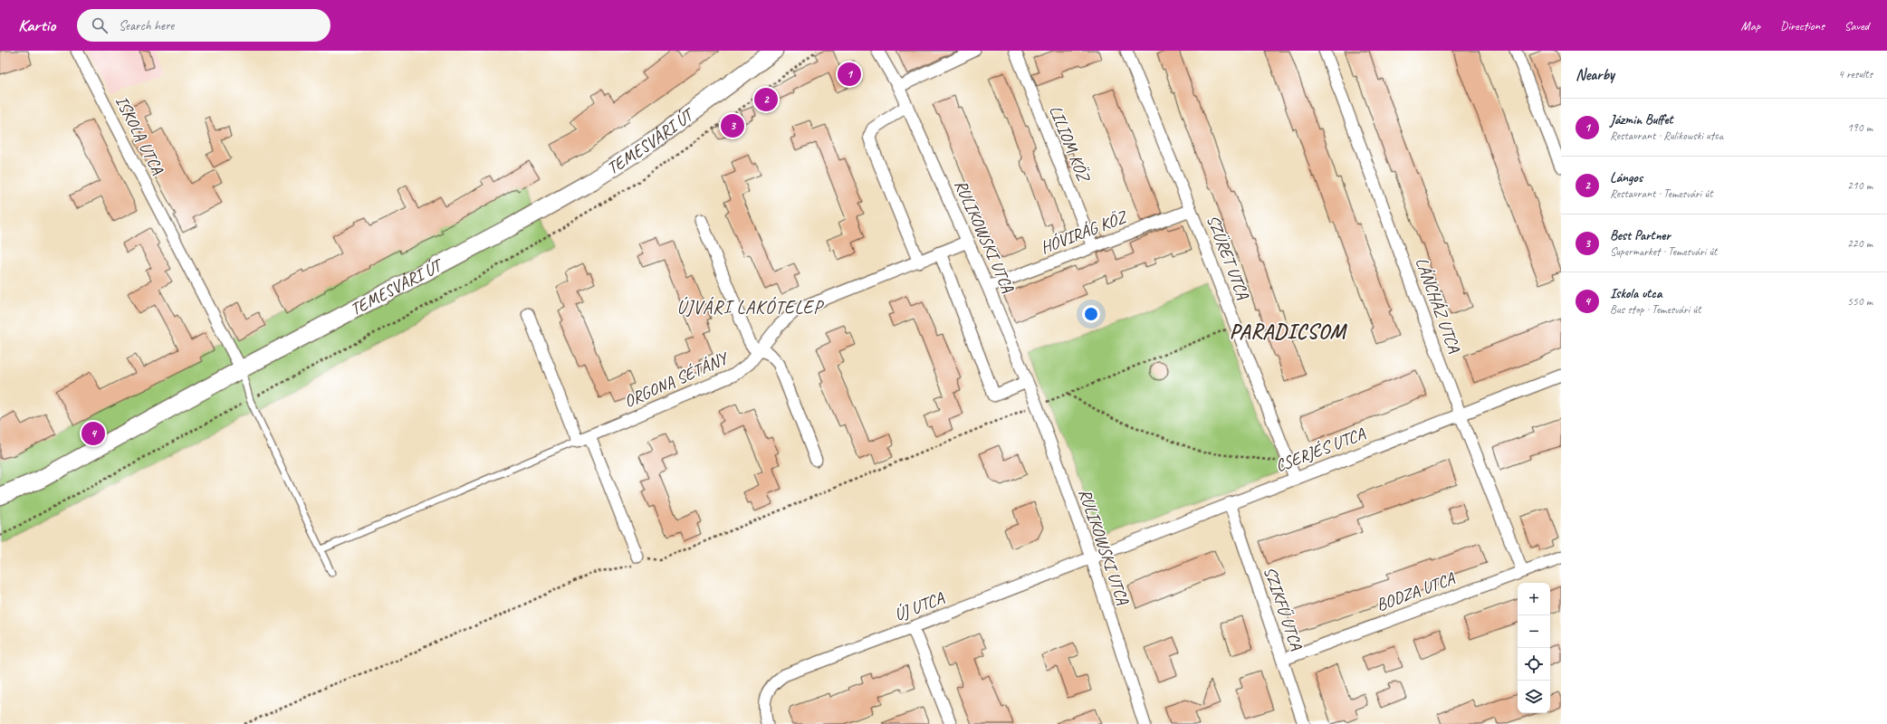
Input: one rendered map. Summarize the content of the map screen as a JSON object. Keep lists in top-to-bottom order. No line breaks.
{"streets":{"street":["ISKOLA UTCA","TEMESVÁRI ÚT","LILIOM KÖZ","HÓVIRÁG KÖZ","RULIKOWSKI UTCA","SZÜRET UTCA","LÁNCHÁZ UTCA","ORGONA SÉTÁNY","CSERJÉS UTCA","BODZA UTCA","ÚJ UTCA","SZIKFŰ UTCA"]},"crossings":[["ISKOLA UTCA","TEMESVÁRI ÚT"],["LILIOM KÖZ","HÓVIRÁG KÖZ"],["HÓVIRÁG KÖZ","RULIKOWSKI UTCA"],["HÓVIRÁG KÖZ","SZÜRET UTCA"],["RULIKOWSKI UTCA","ORGONA SÉTÁNY"],["RULIKOWSKI UTCA","CSERJÉS UTCA"],["RULIKOWSKI UTCA","ÚJ UTCA"],["SZÜRET UTCA","CSERJÉS UTCA"],["LÁNCHÁZ UTCA","CSERJÉS UTCA"],["LÁNCHÁZ UTCA","BODZA UTCA"],["CSERJÉS UTCA","ÚJ UTCA"],["CSERJÉS UTCA","SZIKFŰ UTCA"],["BODZA UTCA","SZIKFŰ UTCA"]],"districts":["ÚJVÁRI LAKÓTELEP","PARADICSOM"],"page":{"header":"Kartio","search":"Search here","nav":["Map","Directions","Saved"],"heading":["Nearby","4 results"],"pins":["1","2","3","4"],"list":[{"mark":"1","name":"Jázmin Buffet","note":"Restaurant · Rulikowski utca","value":"190 m"},{"mark":"2","name":"Lángos","note":"Restaurant · Temesvári út","value":"210 m"},{"mark":"3","name":"Best Partner","note":"Supermarket · Temesvári út","value":"220 m"},{"mark":"4","name":"Iskola utca","note":"Bus stop · Temesvári út","value":"550 m"}],"map_buttons":["+","−"]}}
